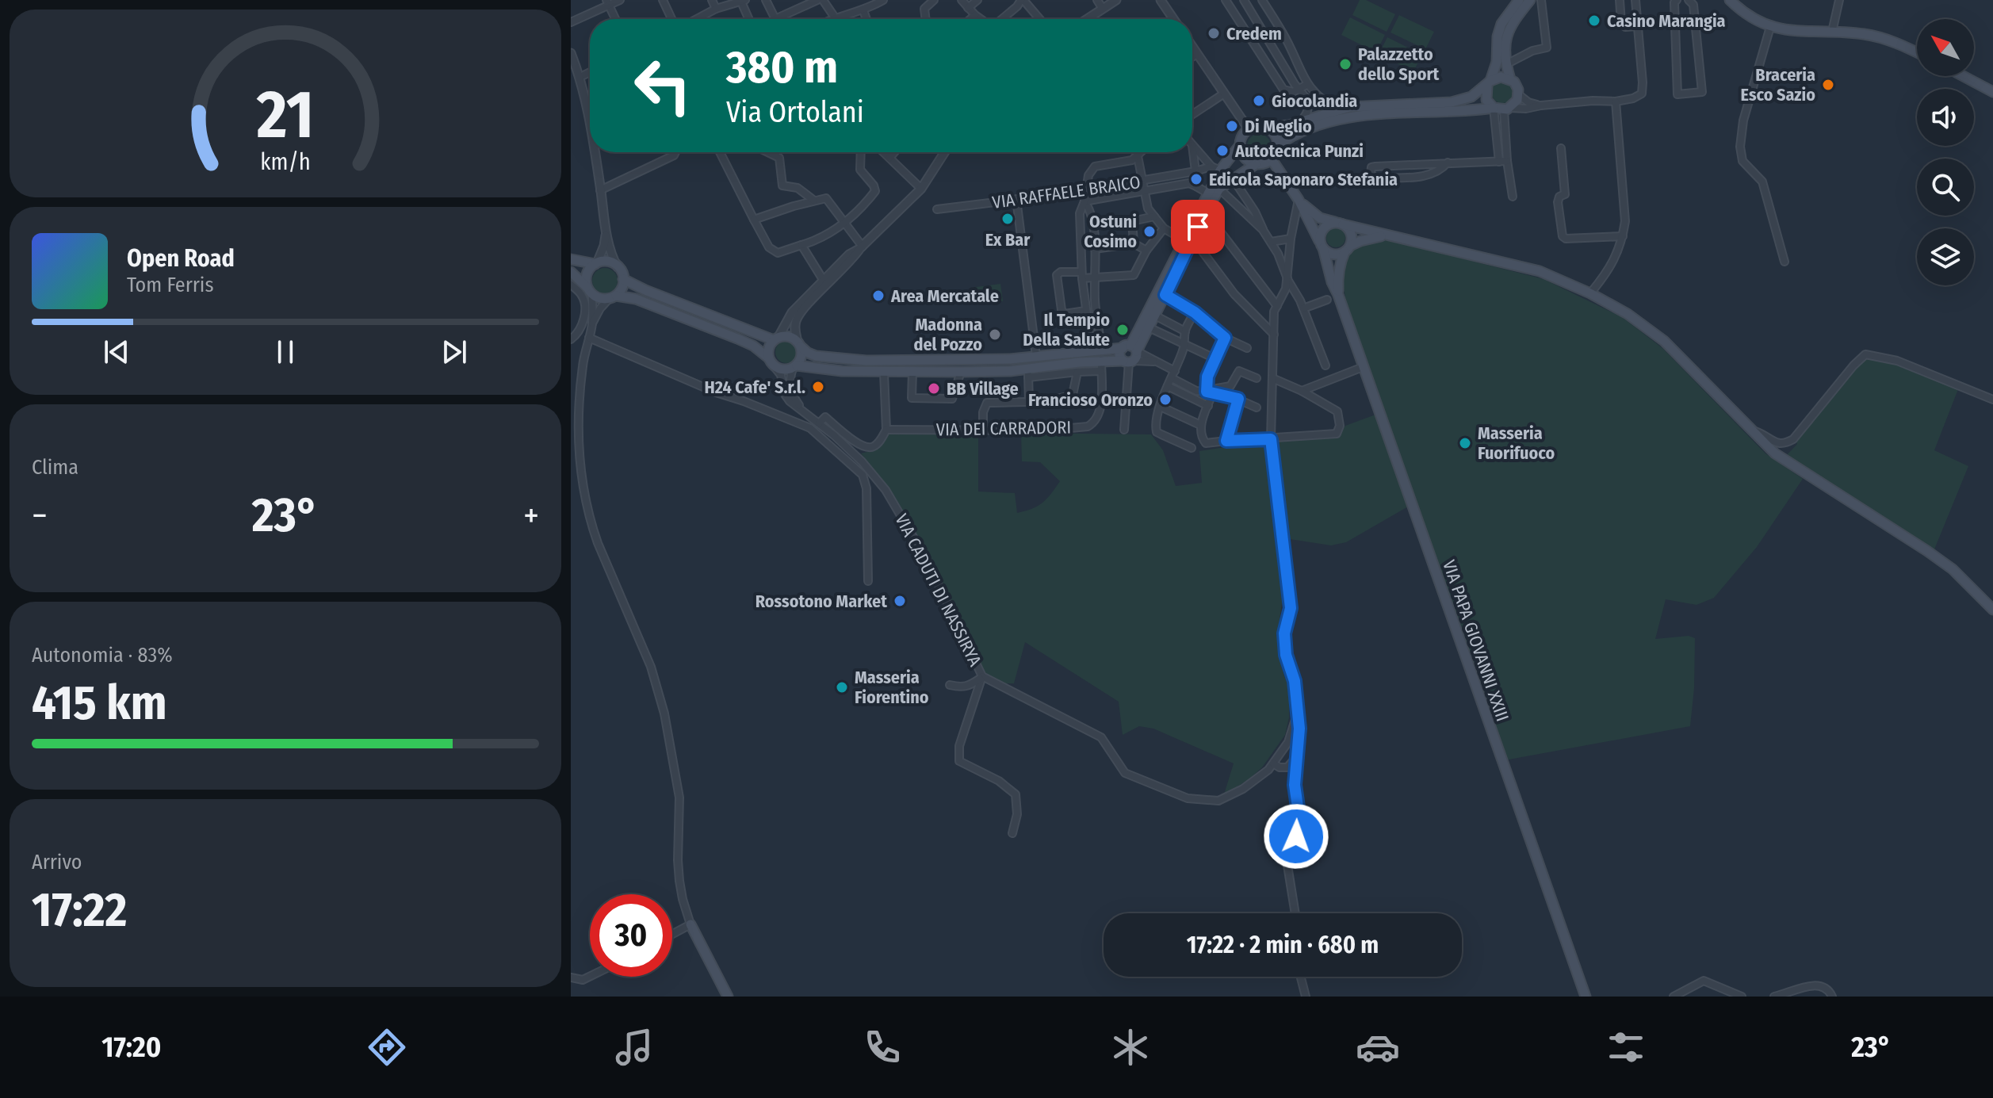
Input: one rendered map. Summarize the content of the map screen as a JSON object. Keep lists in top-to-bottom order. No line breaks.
{"streets":{"main road":["VIA PAPA GIOVANNI XXIII"],"street":["VIA RAFFAELE BRAICO","VIA DEI CARRADORI","VIA CADUTI DI NASSIRYA"]},"places":["Casino Marangia","Credem","Palazzetto dello Sport","Braceria Esco Sazio","Giocolandia","Di Meglio","Autotecnica Punzi","Edicola Saponaro Stefania","Ex Bar","Ostuni Cosimo","Area Mercatale","Il Tempio Della Salute","Madonna del Pozzo","H24 Cafe' S.r.l.","BB Village","Francioso Oronzo","Masseria Fuorifuoco","Rossotono Market","Masseria Fiorentino"],"north":"top left","page":{"turn":["380 m","Via Ortolani"],"song":["Open Road","Tom Ferris"],"tile":["Clima",["Autonomia · 83%","415 km"],["Arrivo","17:22"]],"heat":["−","23°","+"],"limit":"30","trip":"17:22 · 2 min · 680 m","tabs":["17:20","23°"],"gauge":["21","km/h"]}}
